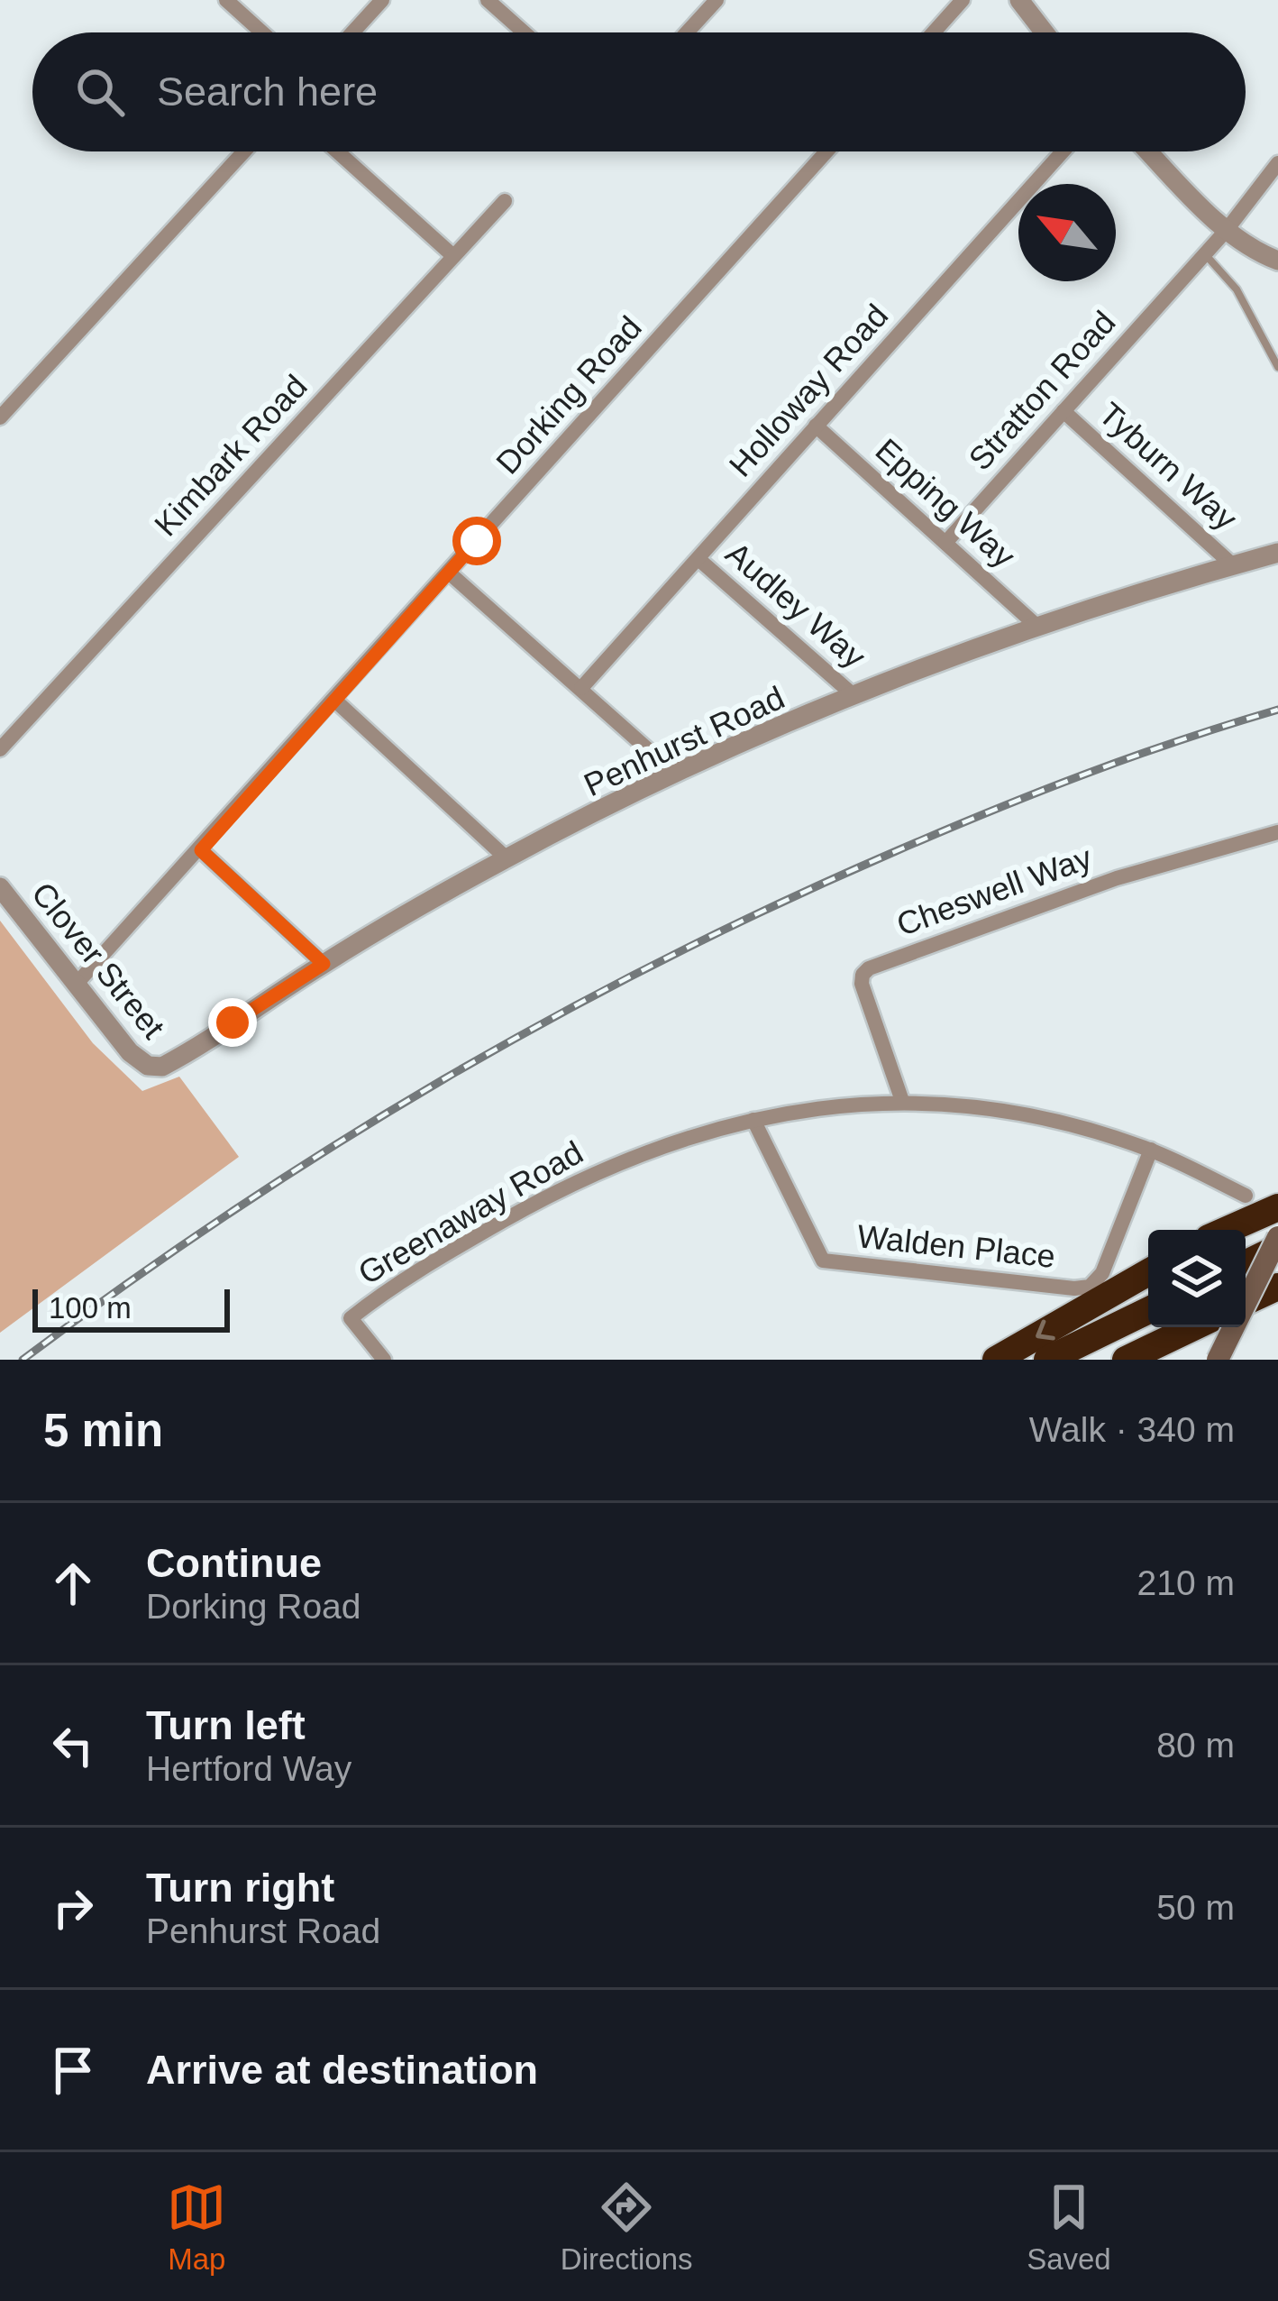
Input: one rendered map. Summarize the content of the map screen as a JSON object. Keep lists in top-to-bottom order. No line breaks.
{"streets":{"street":["Holloway Road","Stratton Road","Dorking Road","Kimbark Road","Tyburn Way","Epping Way","Audley Way","Penhurst Road","Cheswell Way","Clover Street","Greenaway Road","Walden Place"]},"crossings":[["Holloway Road","Epping Way"],["Holloway Road","Audley Way"],["Stratton Road","Tyburn Way"],["Stratton Road","Epping Way"],["Dorking Road","Clover Street"],["Tyburn Way","Penhurst Road"],["Epping Way","Penhurst Road"],["Audley Way","Penhurst Road"],["Penhurst Road","Clover Street"],["Cheswell Way","Greenaway Road"],["Greenaway Road","Walden Place"]],"scale_bar":"100 m","north":"top left","page":{"search":"Search here","scale":"100 m","heading":["5 min","Walk · 340 m"],"list":[["Continue","Dorking Road","210 m"],["Turn left","Hertford Way","80 m"],["Turn right","Penhurst Road","50 m"],"Arrive at destination"],"nav":["Map","Directions","Saved"]}}
